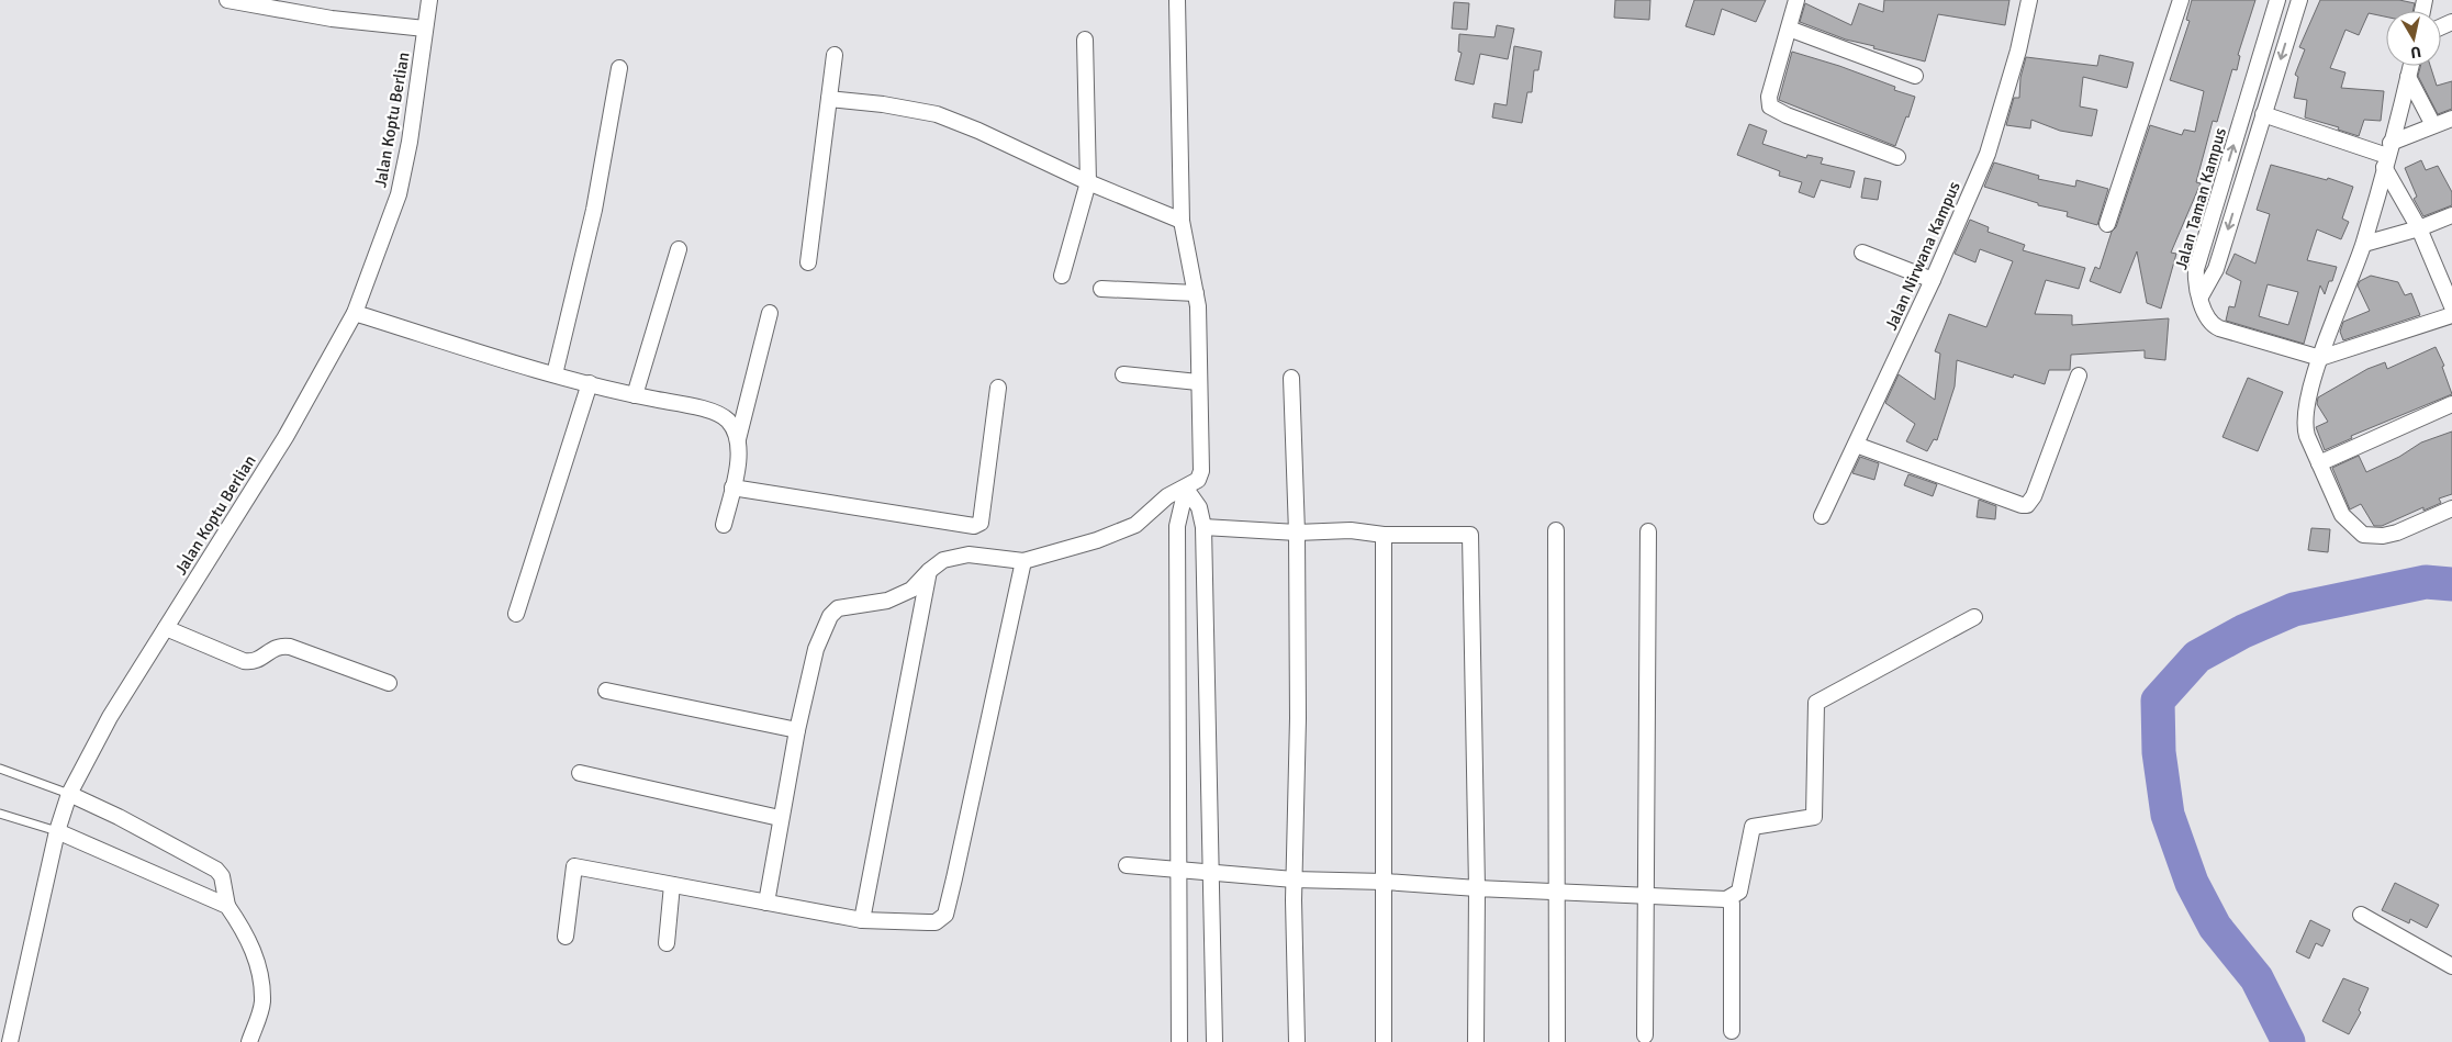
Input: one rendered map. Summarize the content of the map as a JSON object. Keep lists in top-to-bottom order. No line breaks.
{"streets":{"street":["Jalan Koptu Berlian","Jalan Taman Kampus","Jalan Nirwana Kampus"]},"north":"bottom"}
